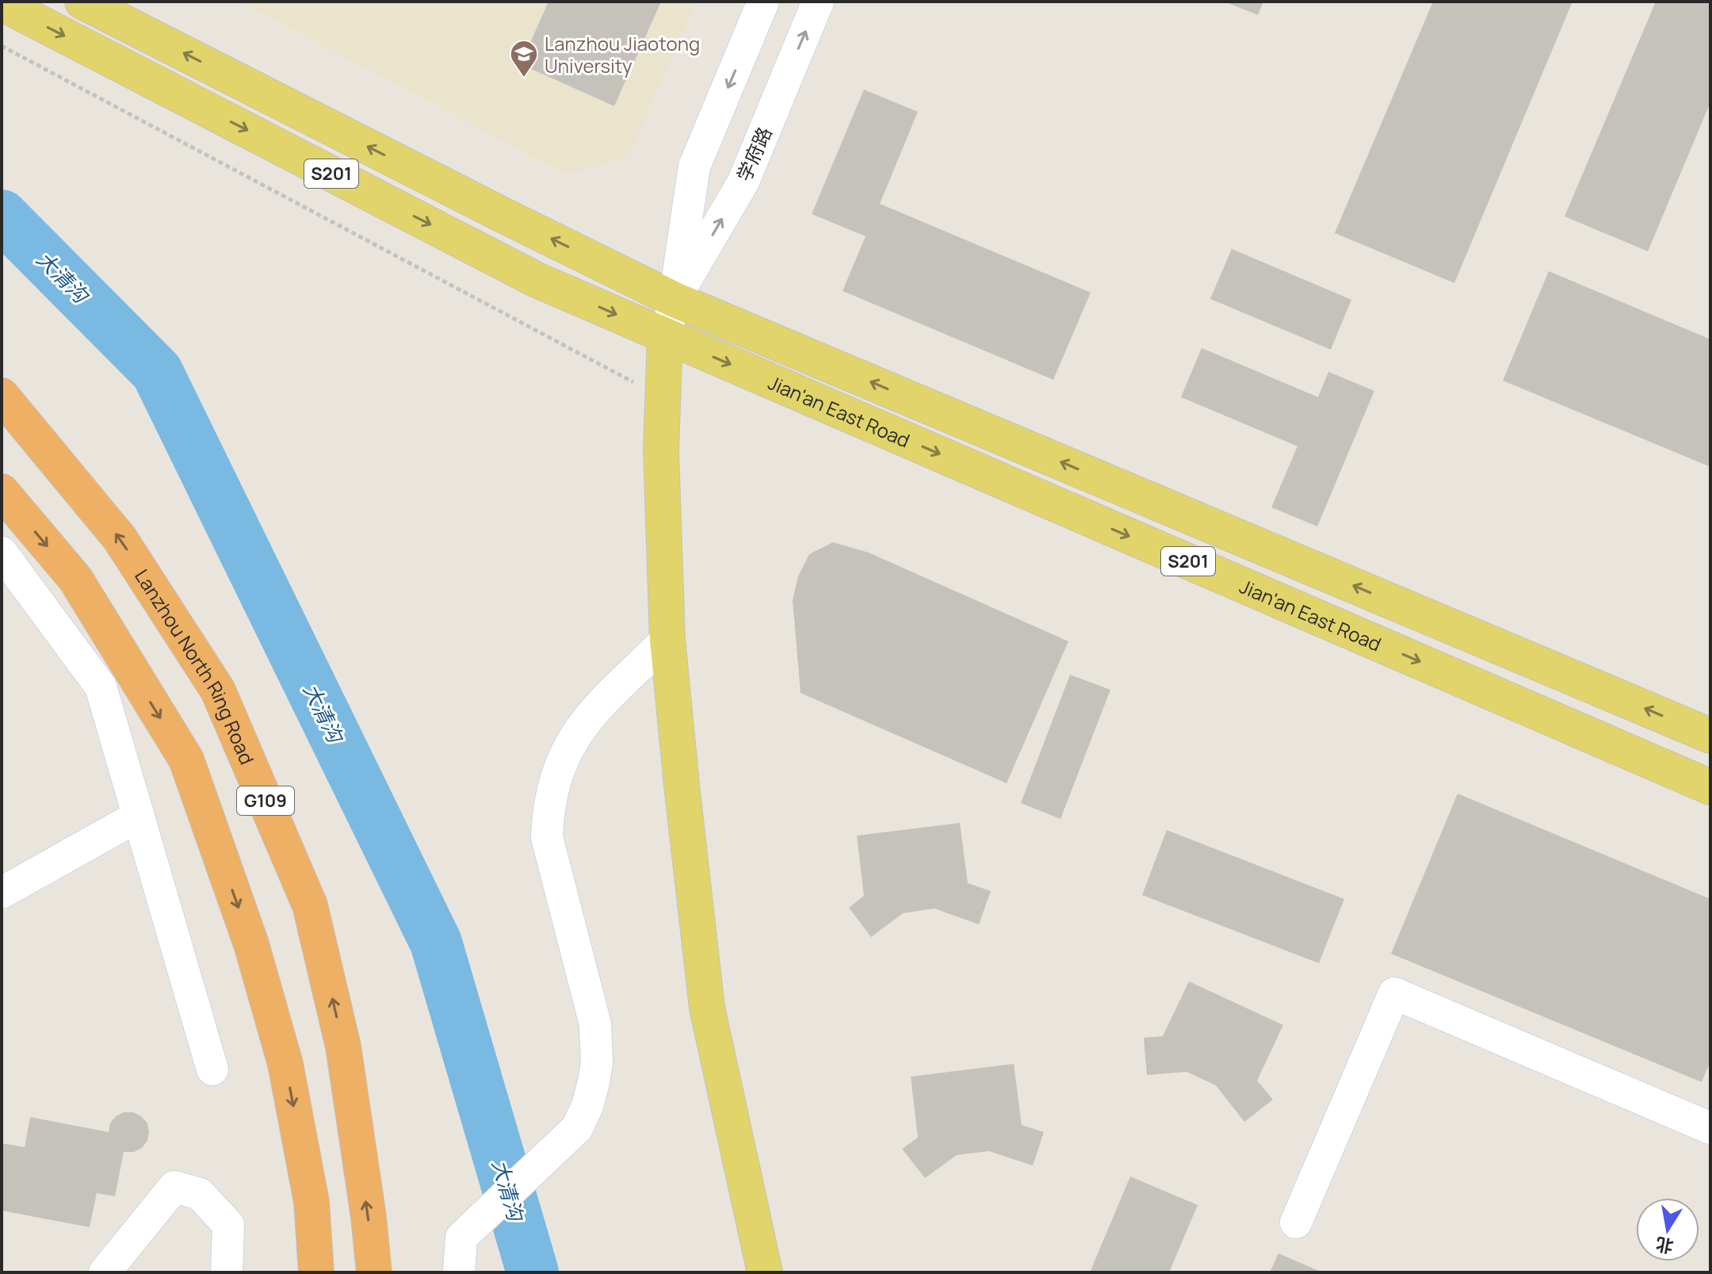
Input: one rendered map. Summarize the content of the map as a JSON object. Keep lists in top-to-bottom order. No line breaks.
{"streets":{"highway":["Lanzhou North Ring Road","G109"],"main road":["S201","Jian'an East Road"],"street":["学府路"]},"crossings":[["学府路","S201"],["学府路","Jian'an East Road"],["S201","Jian'an East Road"]],"water":["大清沟"],"places":{"school or university":["Lanzhou Jiaotong University"]},"north":"bottom"}
